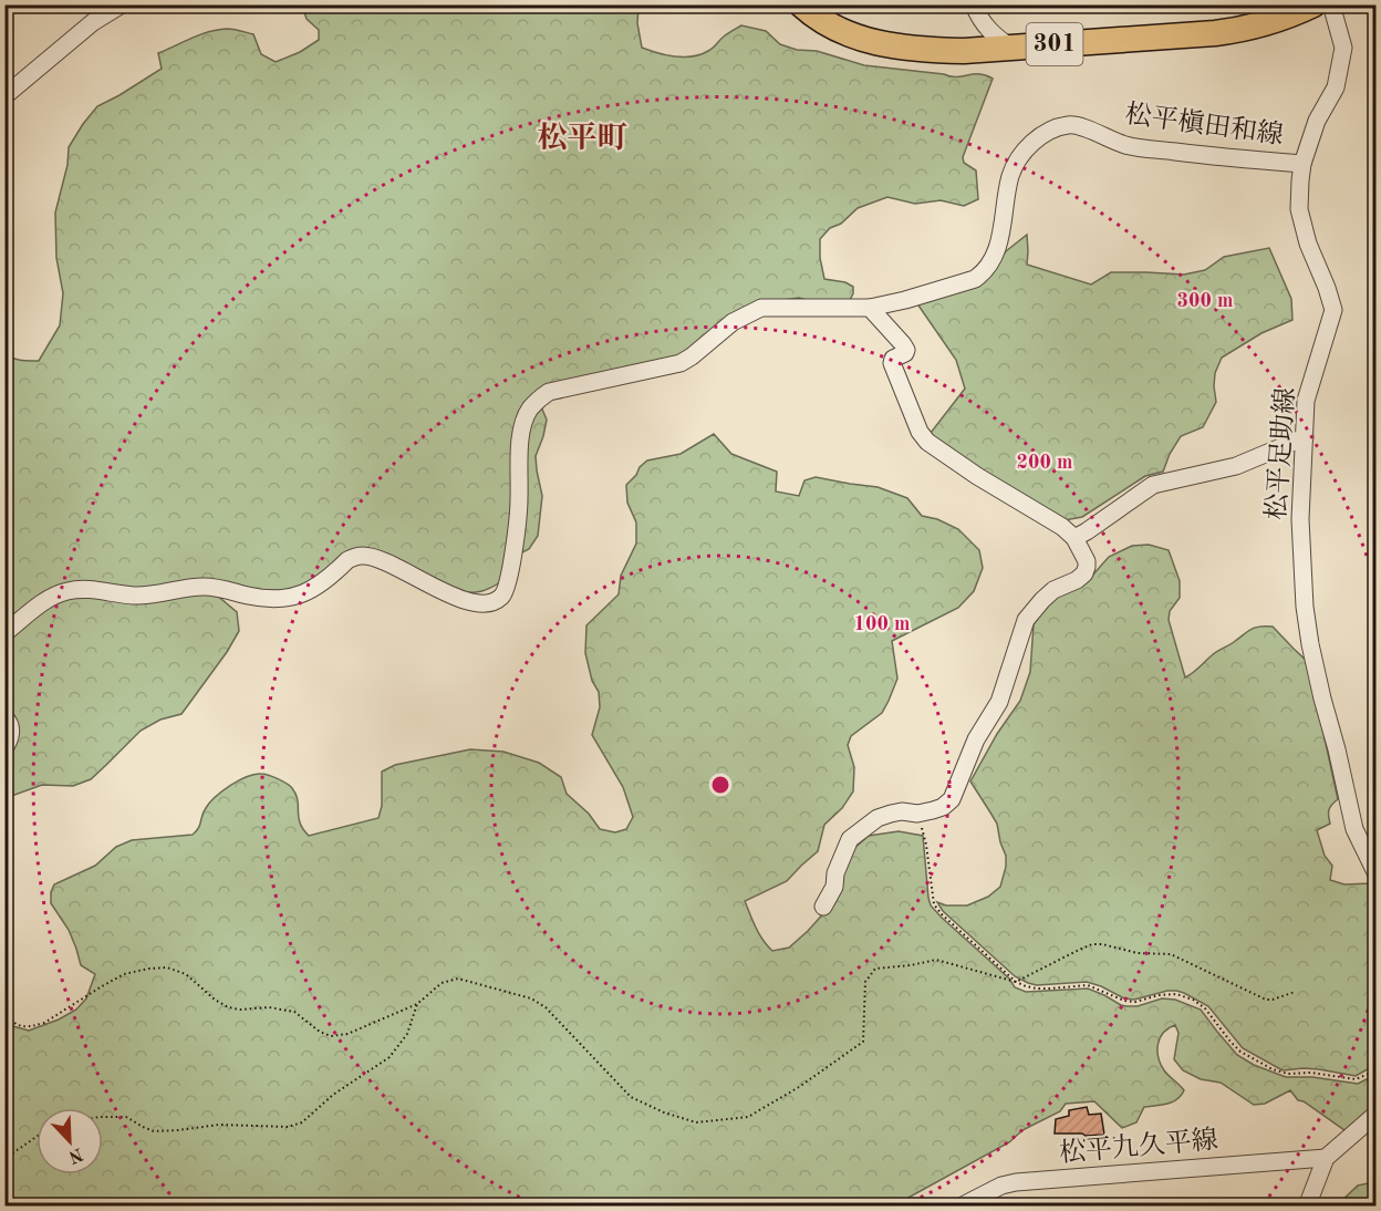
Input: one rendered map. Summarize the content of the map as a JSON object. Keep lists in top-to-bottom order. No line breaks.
{"streets":{"highway":["301"],"street":["松平槇田和線","松平足助線","松平九久平線"]},"crossings":[["松平槇田和線","松平足助線"]],"districts":["松平町"],"north":"bottom right","rings":["300 m","200 m","100 m"]}
